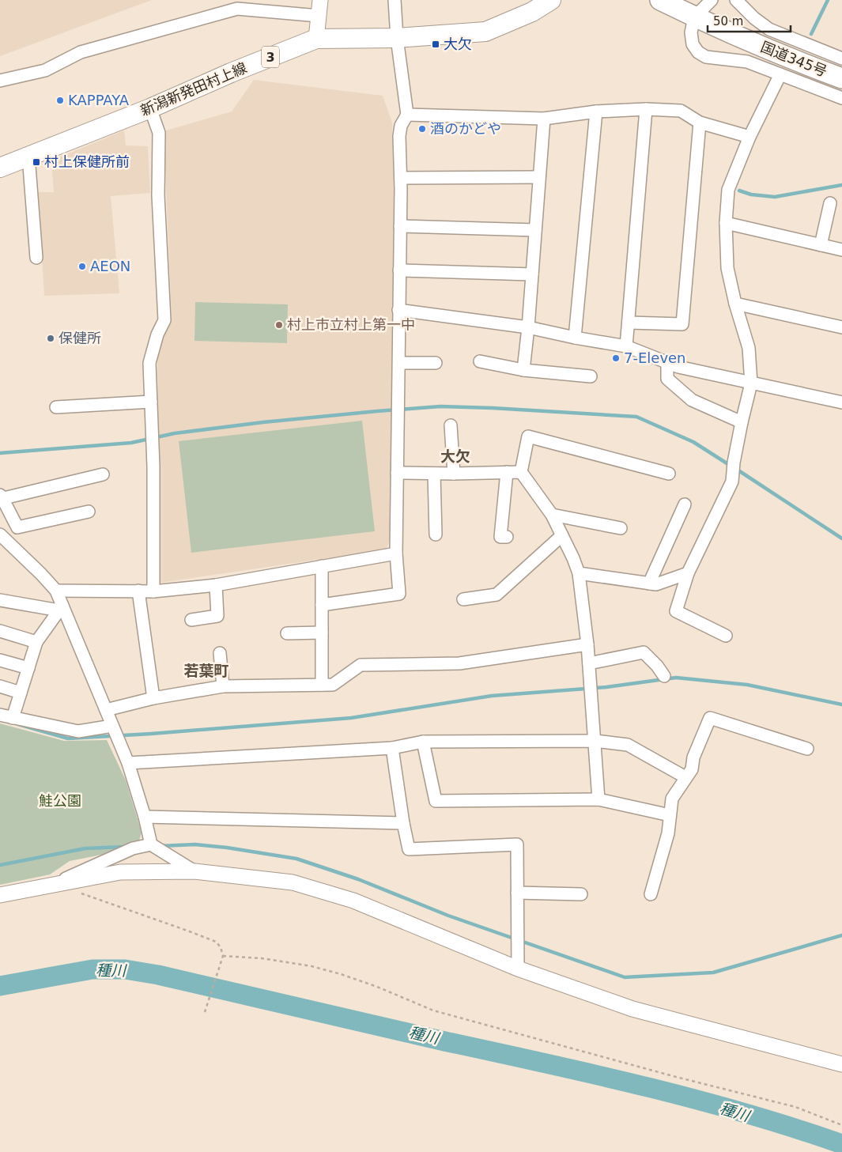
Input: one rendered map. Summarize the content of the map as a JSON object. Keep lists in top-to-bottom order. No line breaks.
{"streets":{"highway":["国道345号"],"main road":["3","新潟新発田村上線"]},"districts":["大欠","若葉町"],"water":["種川"],"parks":["鮭公園"],"places":{"transit":["大欠","村上保健所前"],"other":["KAPPAYA","酒のかどや","AEON","村上市立村上第一中","保健所","7-Eleven"]},"scale_bar":"50 m"}
